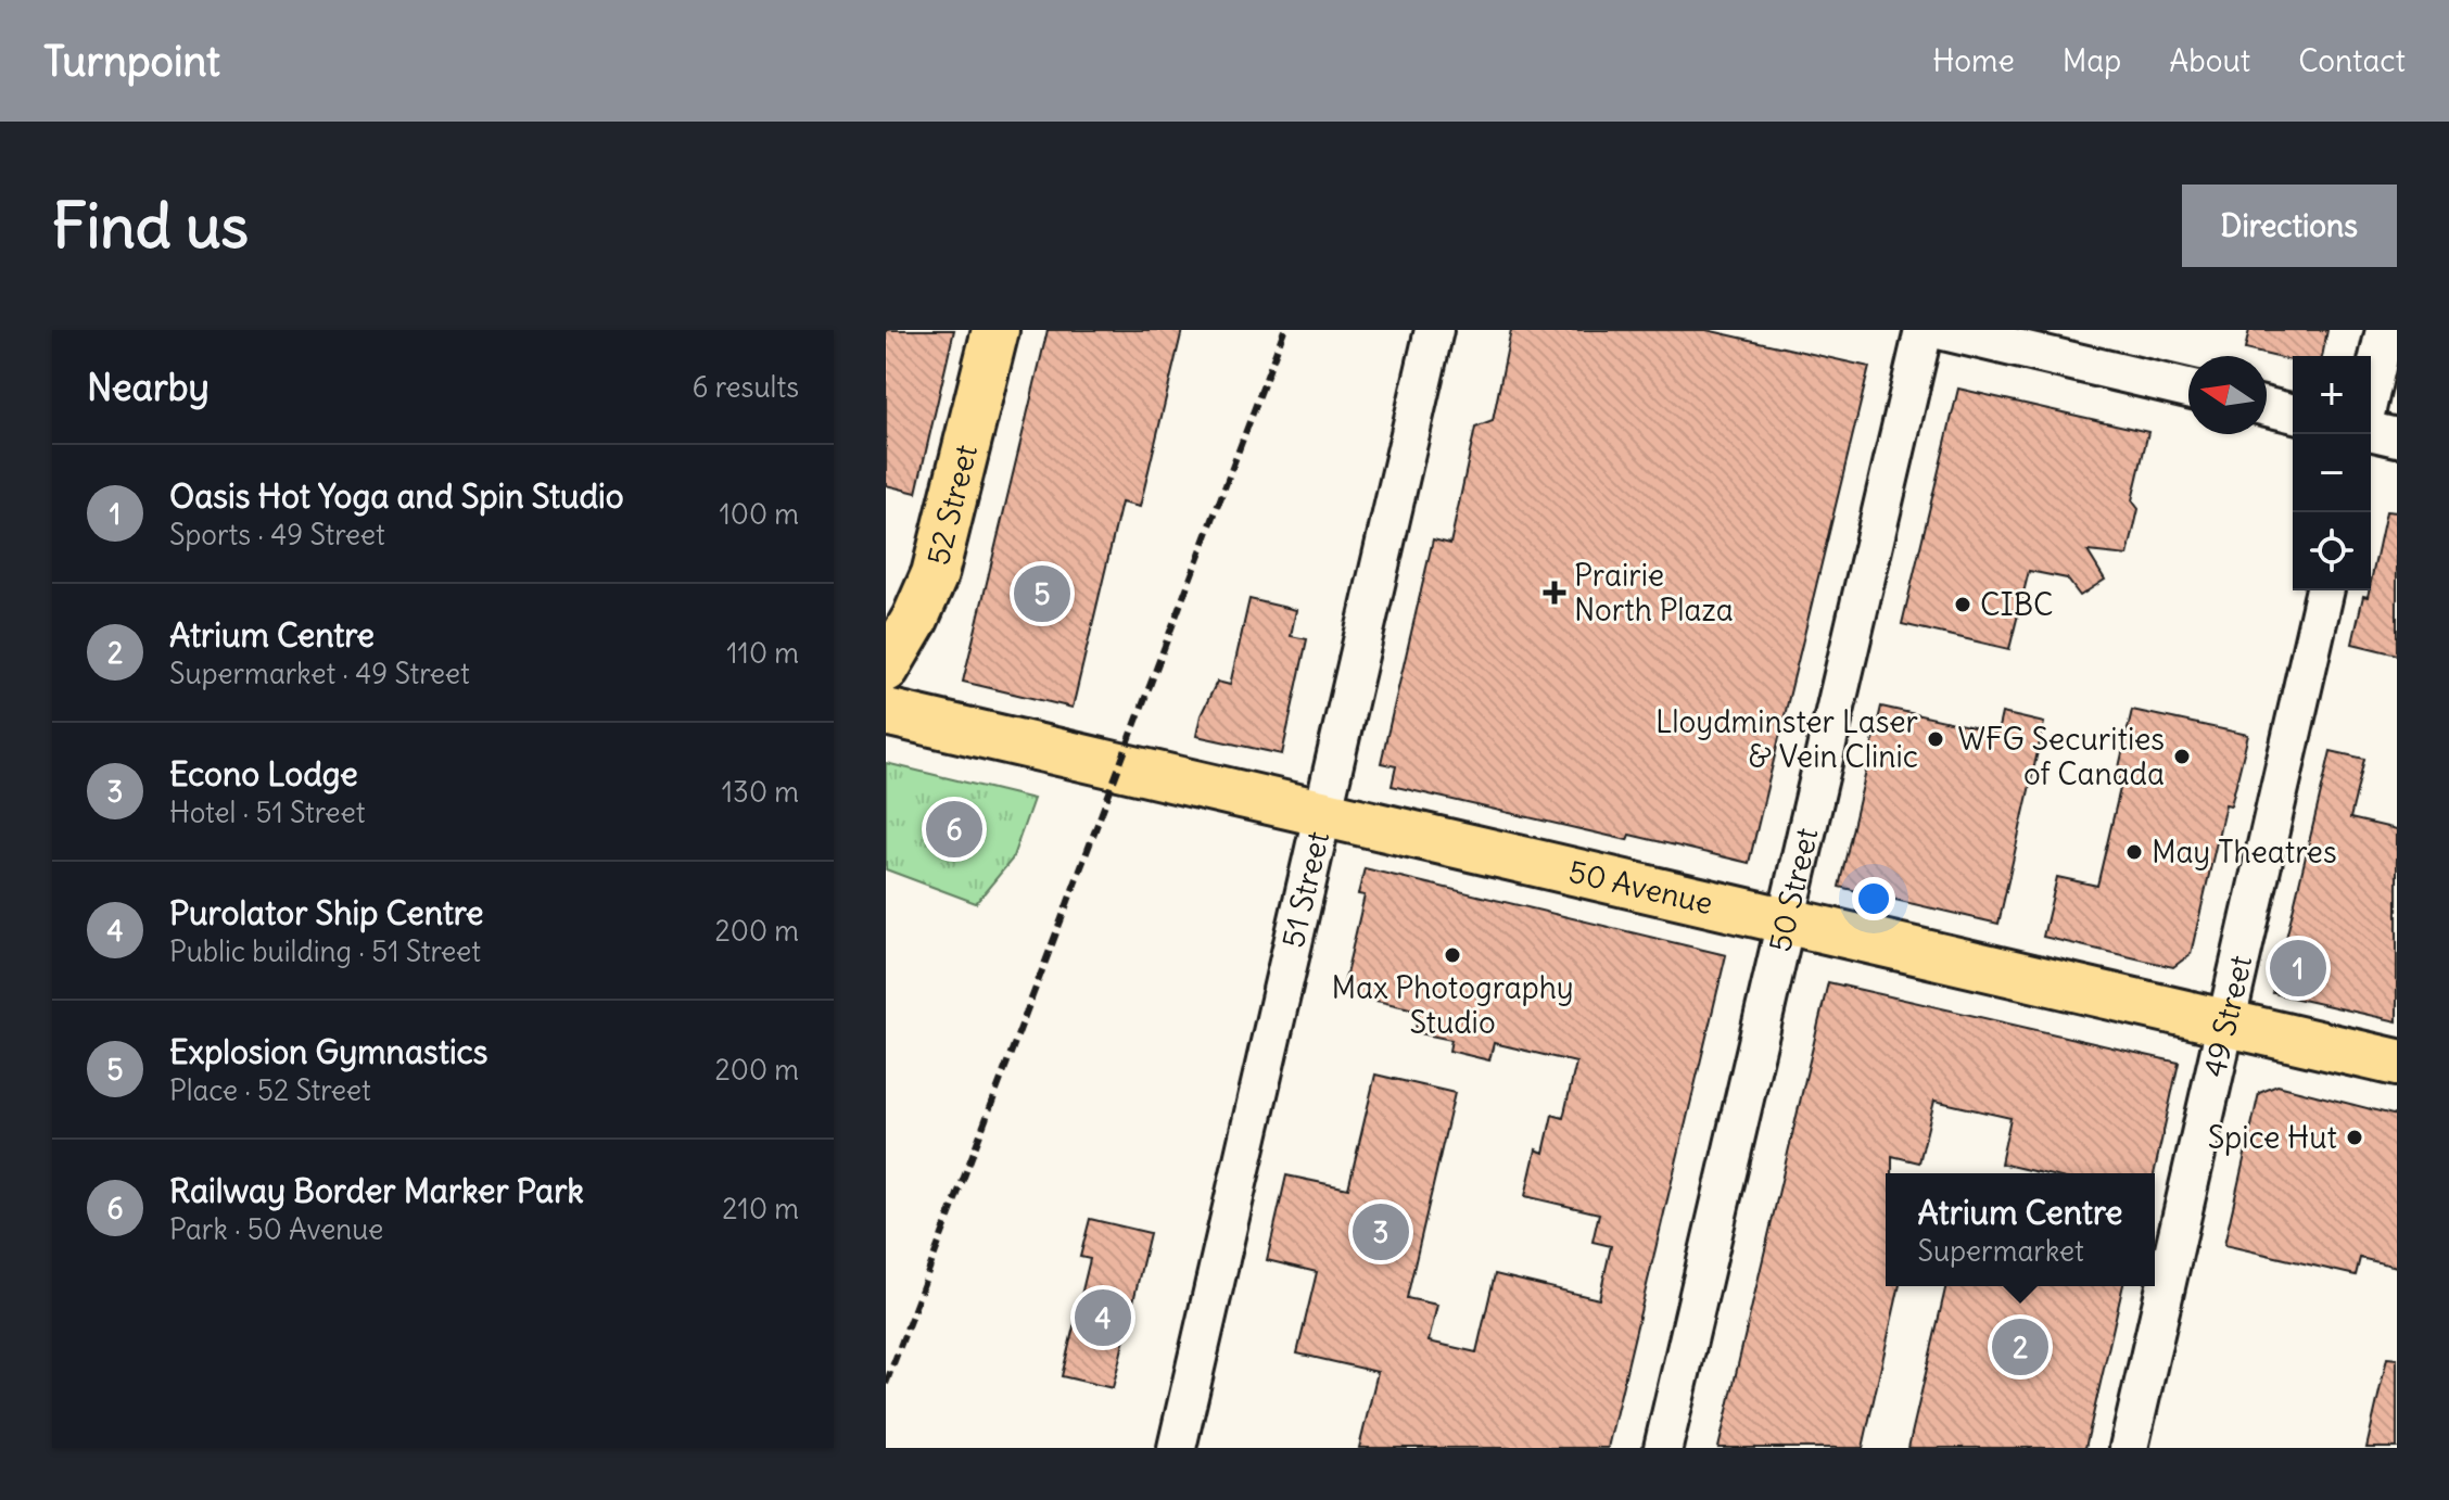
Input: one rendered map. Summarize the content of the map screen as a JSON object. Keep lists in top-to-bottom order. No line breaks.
{"streets":{"main road":["52 Street","50 Avenue"],"street":["51 Street","50 Street","49 Street"]},"crossings":[["50 Avenue","51 Street"],["50 Avenue","50 Street"],["50 Avenue","49 Street"]],"places":{"health":["Prairie North Plaza"],"other":["CIBC","Lloydminster Laser & Vein Clinic","WFG Securities of Canada","May Theatres","Max Photography Studio","Spice Hut"]},"north":"left","page":{"header":"Turnpoint","nav":["Home","Map","About","Contact"],"buttons":"Directions","title":"Find us","heading":["Nearby","6 results"],"map_buttons":["+","−"],"list":[{"mark":"1","name":"Oasis Hot Yoga and Spin Studio","note":"Sports · 49 Street","value":"100 m"},{"mark":"2","name":"Atrium Centre","note":"Supermarket · 49 Street","value":"110 m"},{"mark":"3","name":"Econo Lodge","note":"Hotel · 51 Street","value":"130 m"},{"mark":"4","name":"Purolator Ship Centre","note":"Public building · 51 Street","value":"200 m"},{"mark":"5","name":"Explosion Gymnastics","note":"Place · 52 Street","value":"200 m"},{"mark":"6","name":"Railway Border Marker Park","note":"Park · 50 Avenue","value":"210 m"}],"pins":["5","6","1","3","4","2"],"popup":["Atrium Centre","Supermarket"]}}
